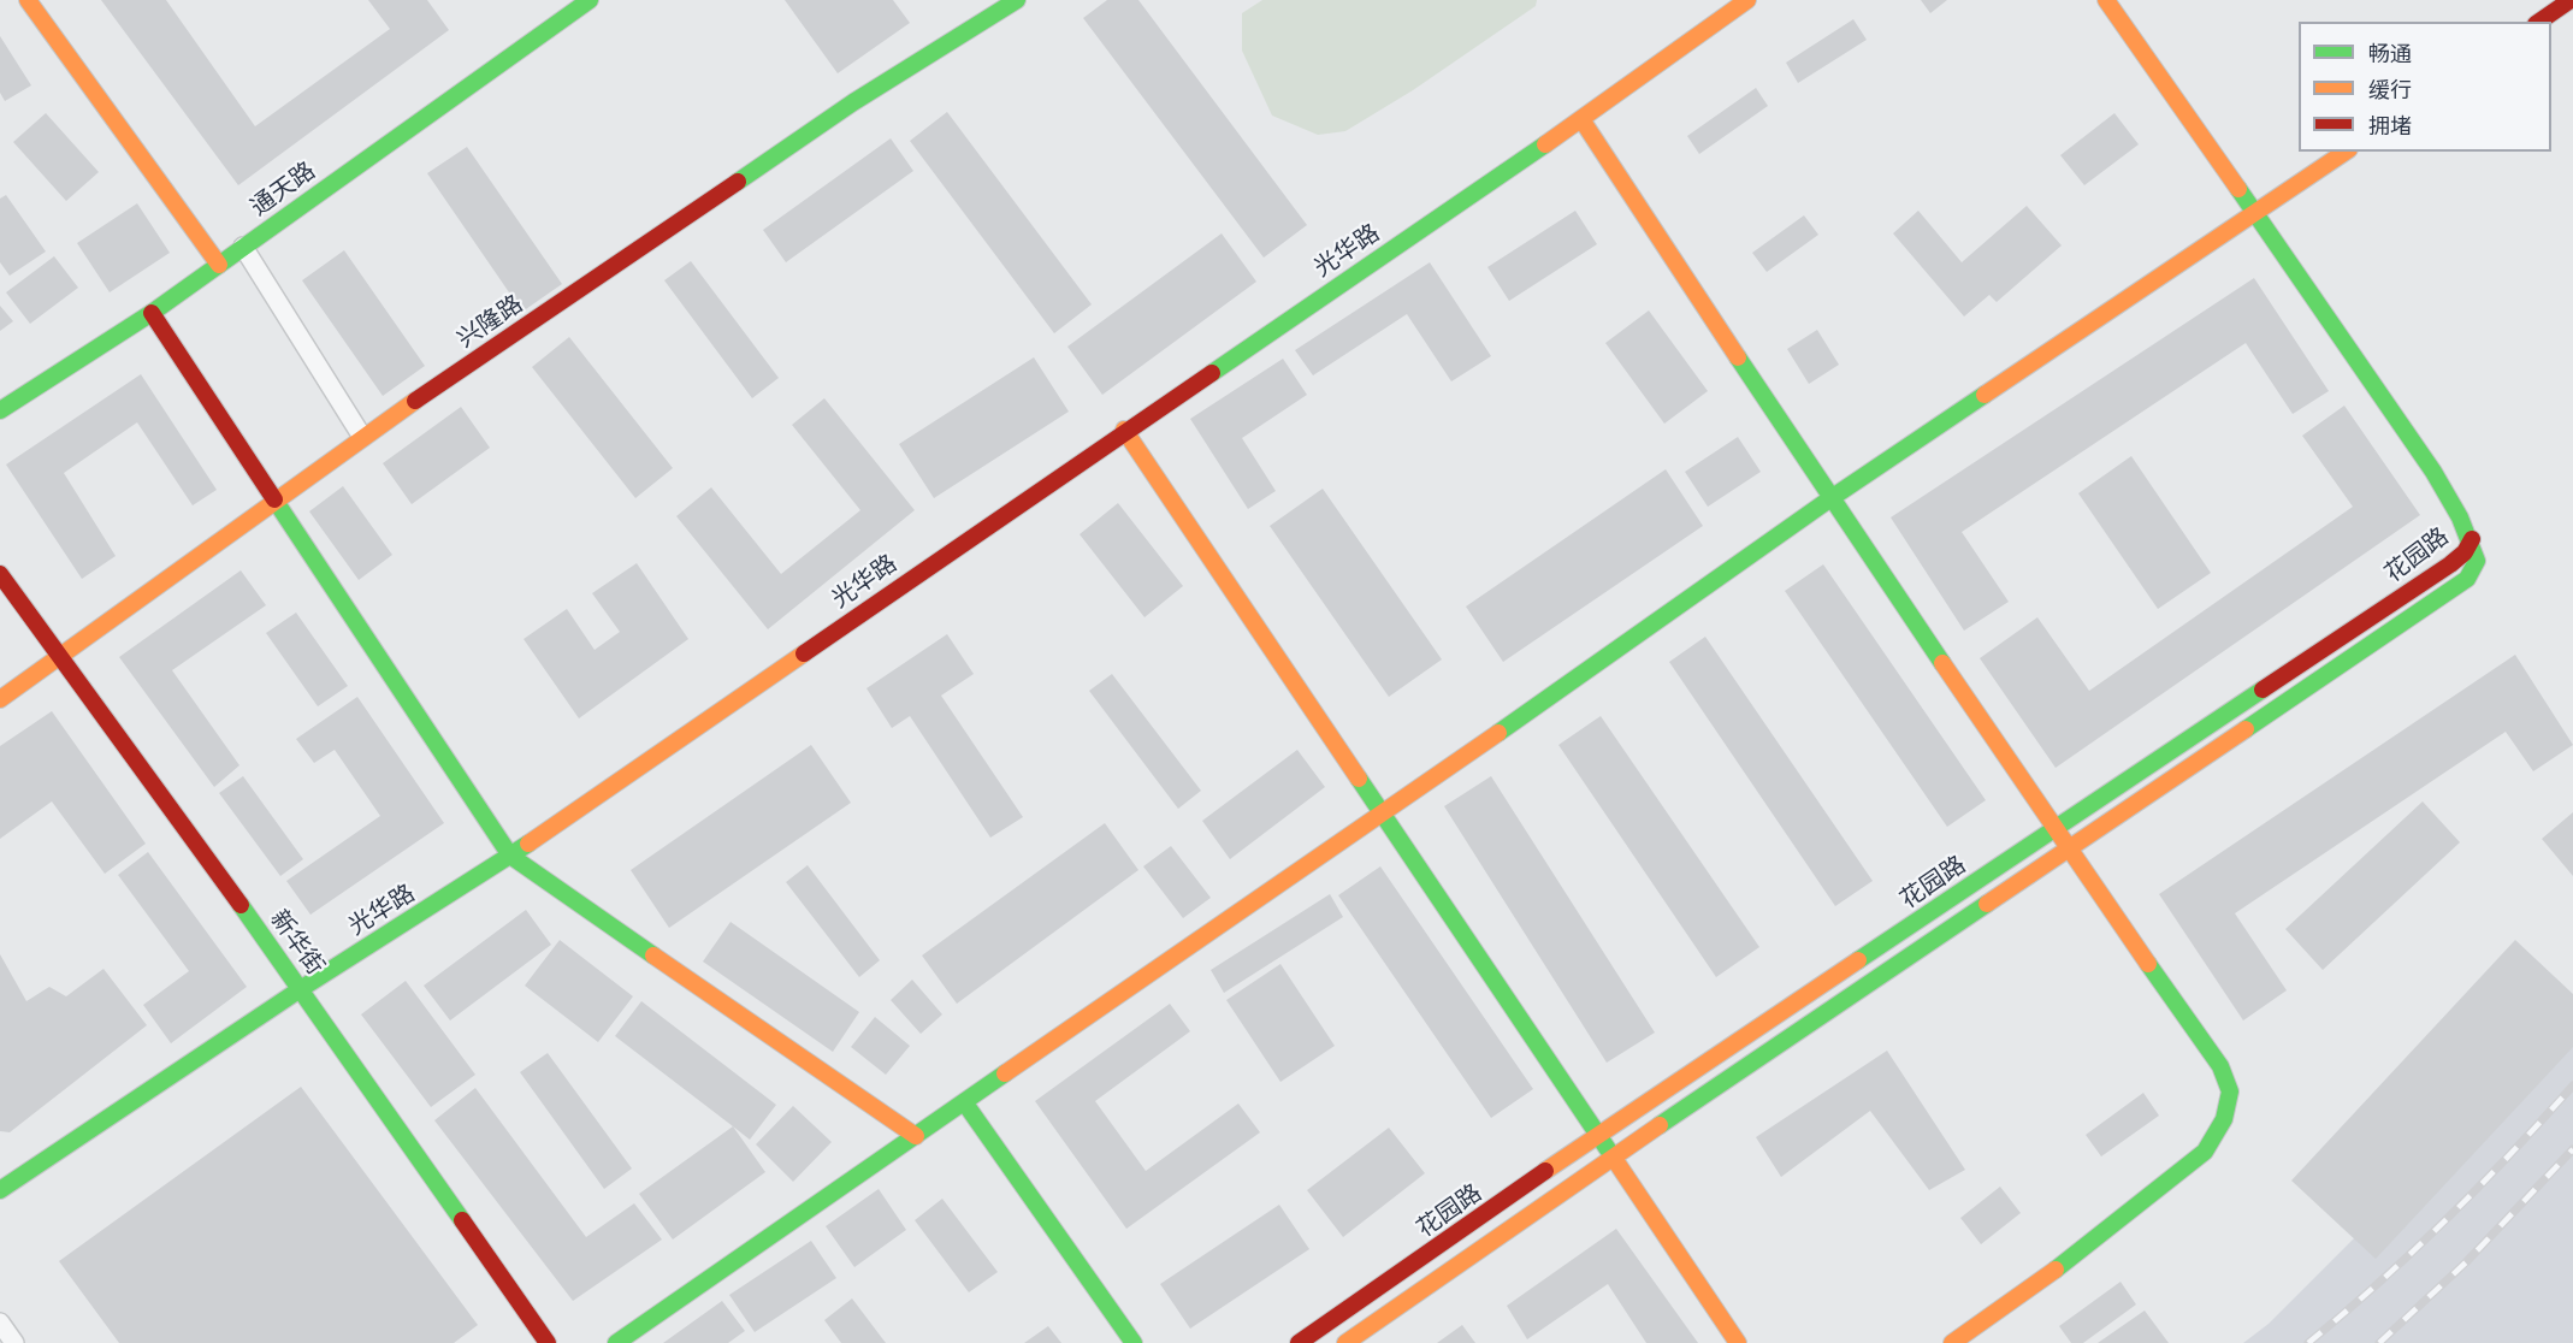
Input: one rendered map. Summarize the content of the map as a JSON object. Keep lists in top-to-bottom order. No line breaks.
{"streets":{"street":["通天路","光华路","兴隆路","花园路","新华街"]},"crossings":[["光华路","新华街"],["兴隆路","新华街"]],"legend":["畅通","缓行","拥堵"]}
